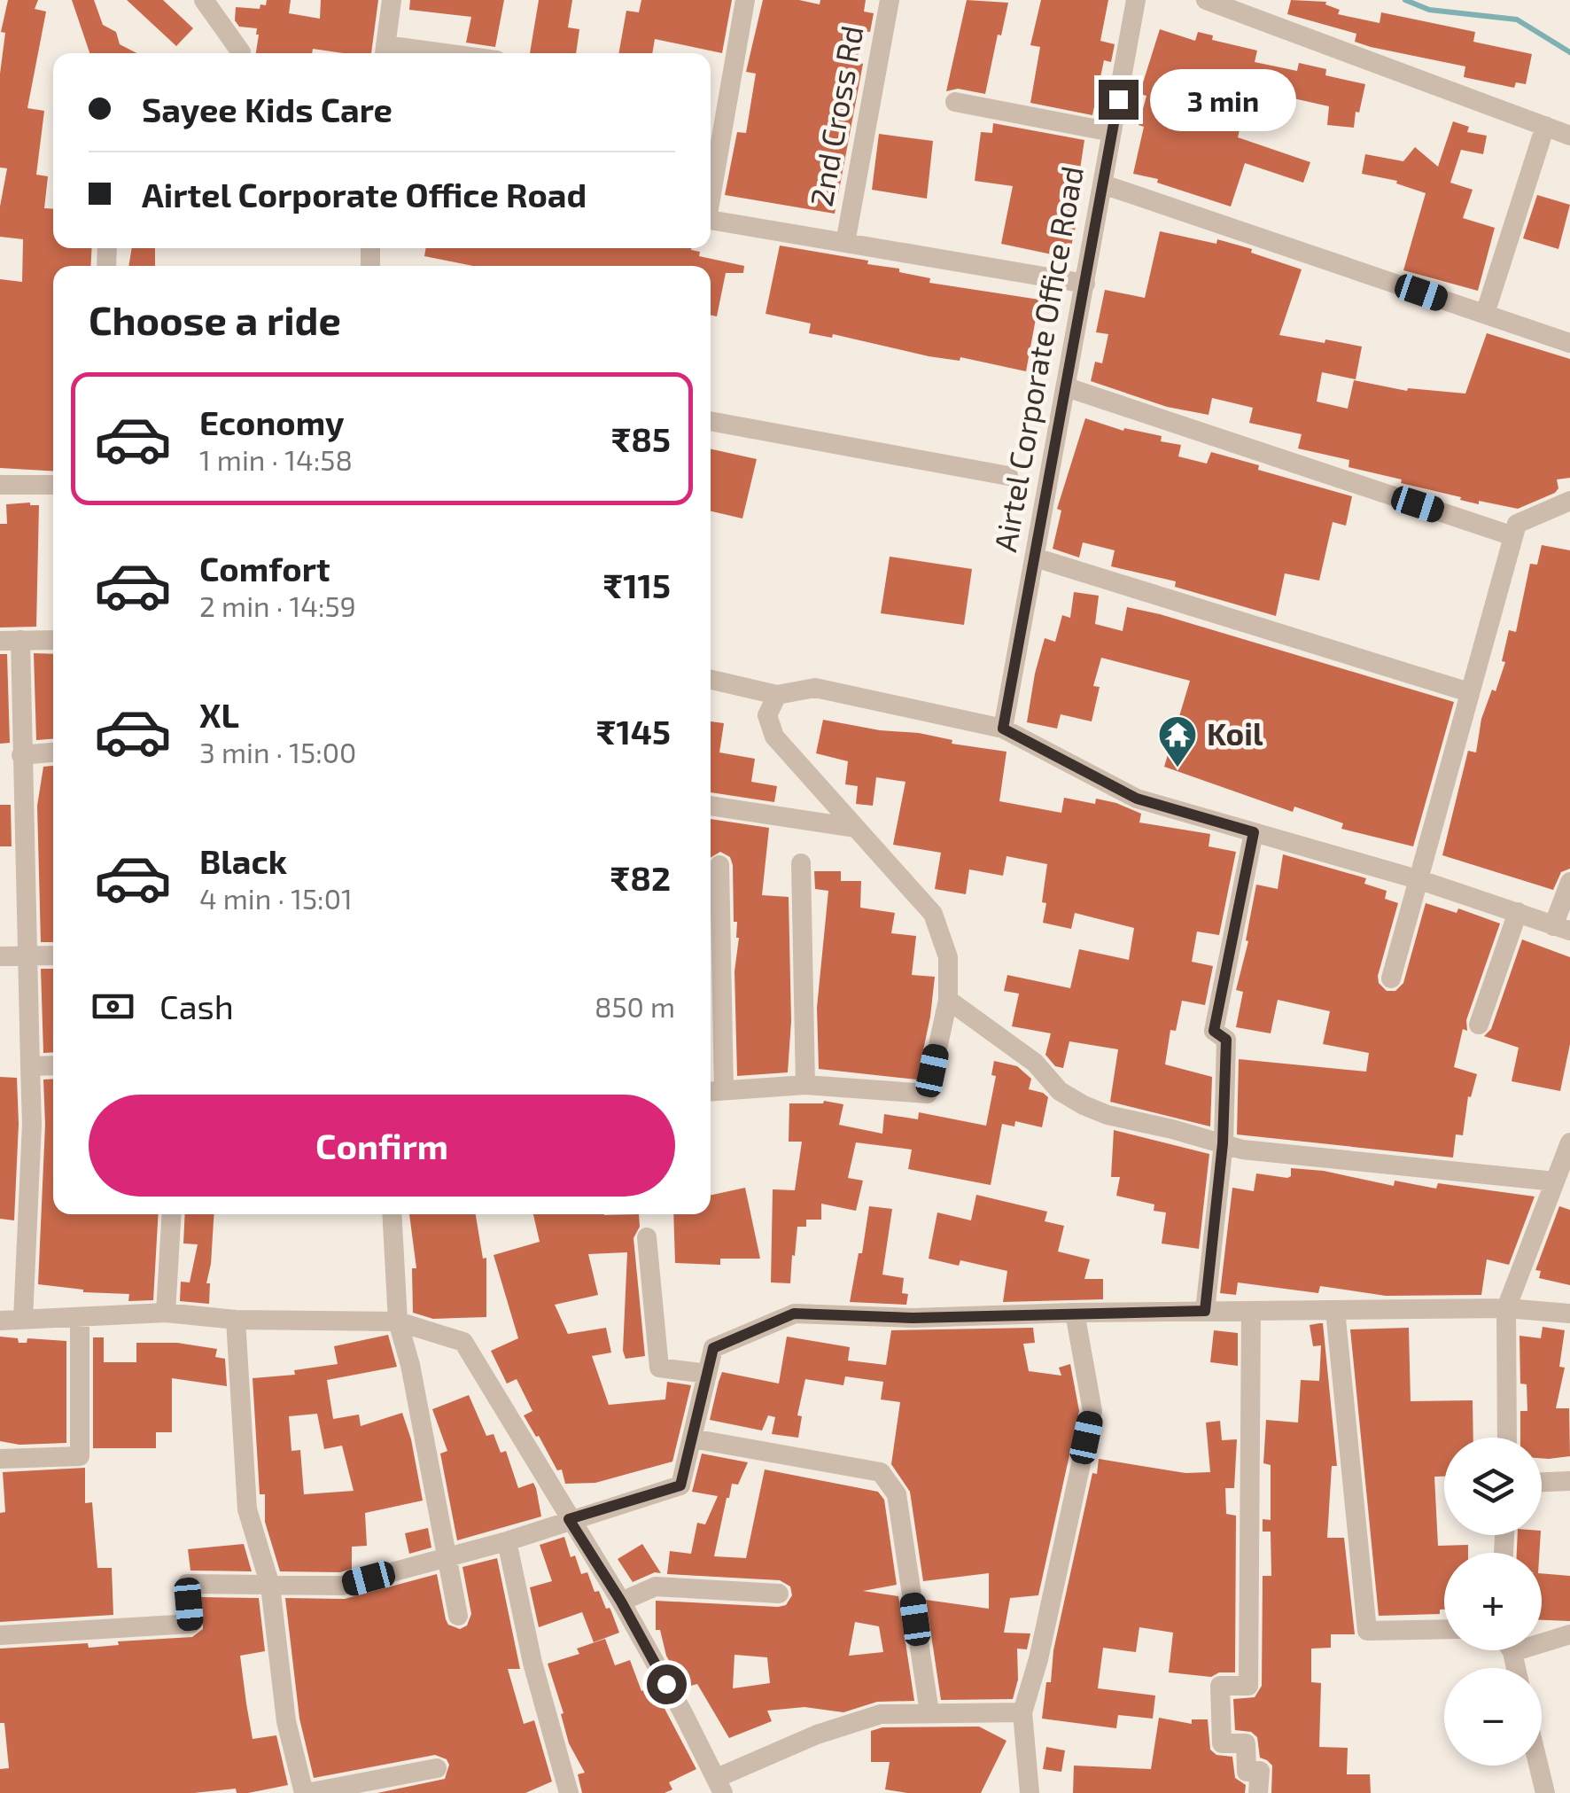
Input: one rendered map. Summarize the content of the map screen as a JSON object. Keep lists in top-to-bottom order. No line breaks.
{"streets":{"street":["2nd Cross Rd","Airtel Corporate Office Road"]},"places":{"temple":["Koil"]},"page":{"banner":["Sayee Kids Care","Airtel Corporate Office Road"],"bubble":"3 min","heading":"Choose a ride","list":[{"name":"Economy","note":"1 min · 14:58","value":"₹85"},{"name":"Comfort","note":"2 min · 14:59","value":"₹115"},{"name":"XL","note":"3 min · 15:00","value":"₹145"},{"name":"Black","note":"4 min · 15:01","value":"₹82"}],"pay":["Cash","850 m"],"buttons":"Confirm","map_buttons":["+","−"]}}
